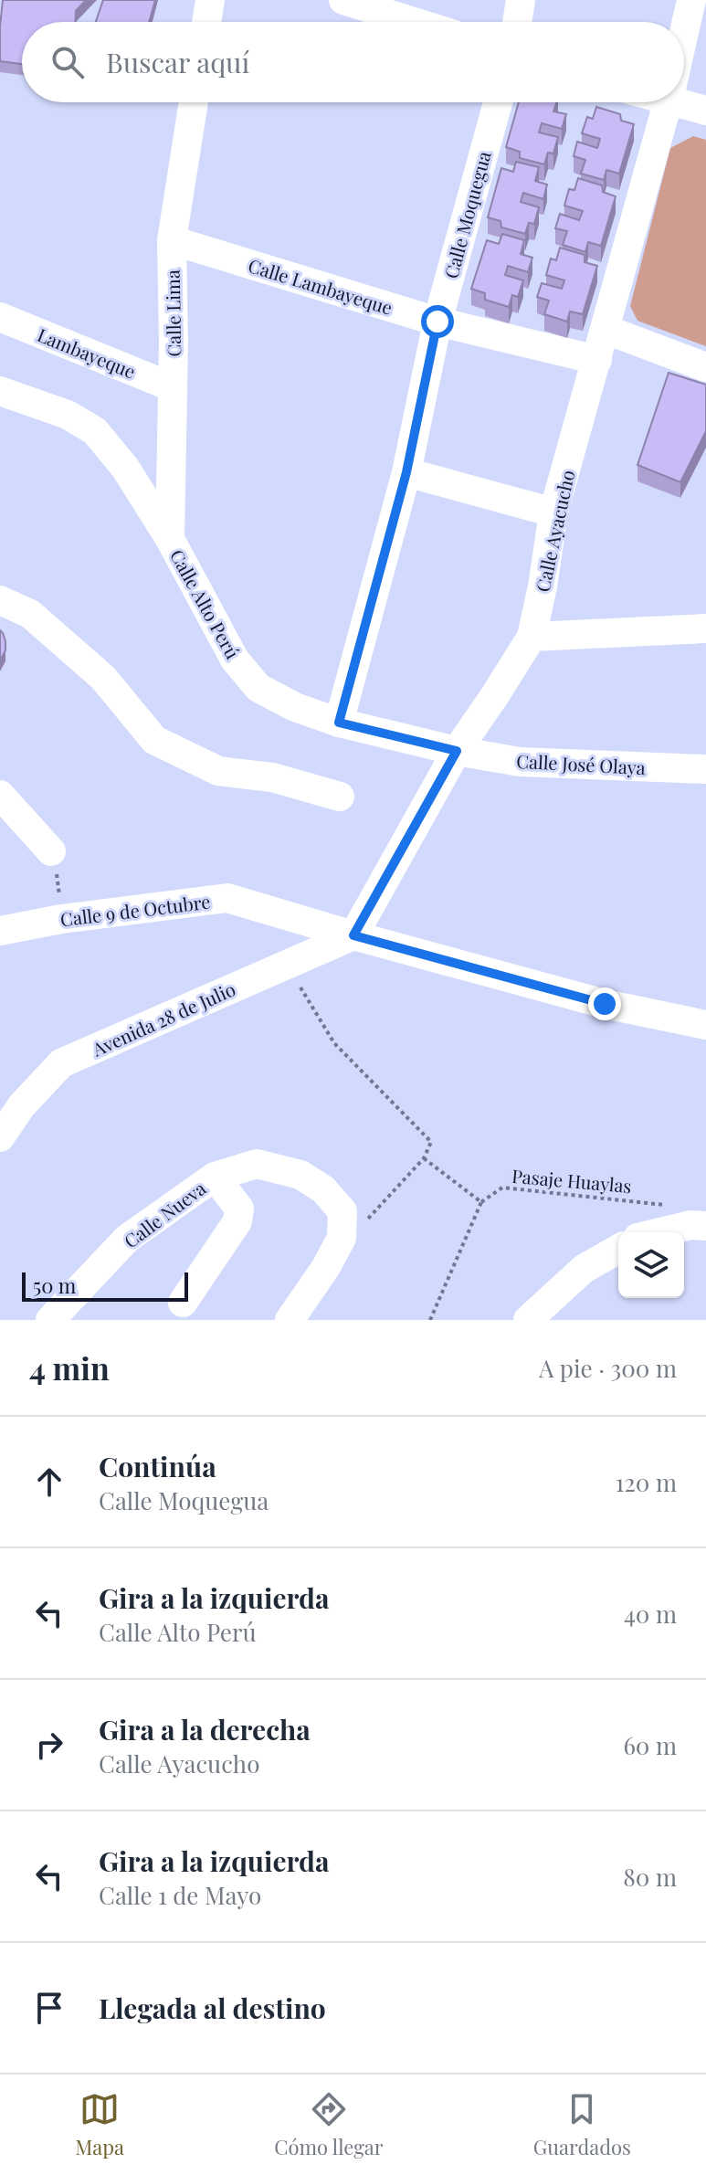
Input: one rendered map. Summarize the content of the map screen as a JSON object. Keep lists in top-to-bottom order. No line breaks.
{"streets":{"street":["Calle Moquegua","Calle Lambayeque","Calle Lima","Lambayeque","Calle Ayacucho","Calle Alto Perú","Calle José Olaya","Calle 9 de Octubre","Avenida 28 de Julio","Calle Nueva"],"path":["Pasaje Huaylas"]},"crossings":[["Calle Moquegua","Calle Lambayeque"],["Calle Moquegua","Calle Alto Perú"],["Calle Lambayeque","Calle Lima"],["Calle Lambayeque","Calle Ayacucho"],["Calle Lima","Lambayeque"],["Calle Lima","Calle Alto Perú"],["Calle Ayacucho","Calle Alto Perú"],["Calle Ayacucho","Calle José Olaya"],["Calle Ayacucho","Calle 9 de Octubre"],["Calle Ayacucho","Avenida 28 de Julio"],["Calle Alto Perú","Calle José Olaya"],["Calle 9 de Octubre","Avenida 28 de Julio"]],"scale_bar":"50 m","page":{"search":"Buscar aquí","scale":"50 m","heading":["4 min","A pie · 300 m"],"list":[["Continúa","Calle Moquegua","120 m"],["Gira a la izquierda","Calle Alto Perú","40 m"],["Gira a la derecha","Calle Ayacucho","60 m"],["Gira a la izquierda","Calle 1 de Mayo","80 m"],"Llegada al destino"],"nav":["Mapa","Cómo llegar","Guardados"]}}
